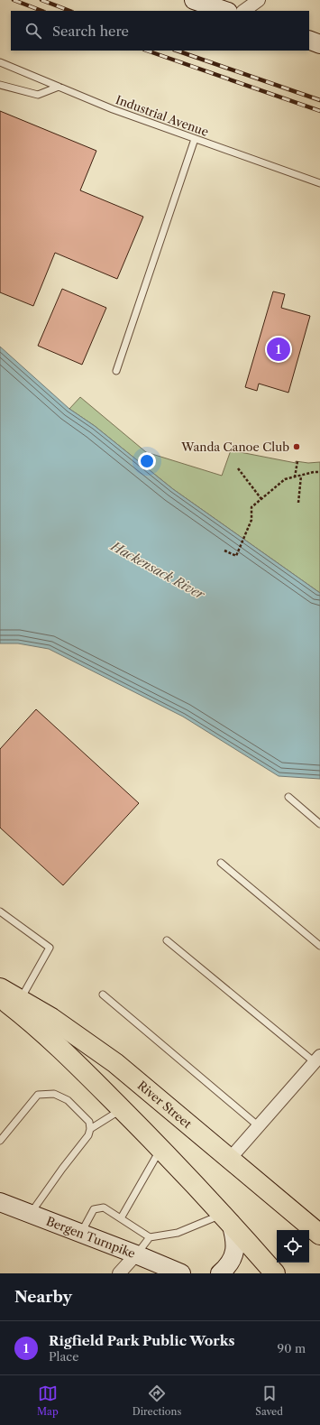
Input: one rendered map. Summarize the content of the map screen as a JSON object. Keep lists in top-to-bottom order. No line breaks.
{"streets":{"main road":["River Street","Bergen Turnpike"],"lane":["Industrial Avenue"]},"water":["Hackensack River"],"places":["Wanda Canoe Club"],"page":{"search":"Search here","pins":"1","heading":"Nearby","list":[{"mark":"1","name":"Rigfield Park Public Works","note":"Place","value":"90 m"}],"nav":["Map","Directions","Saved"]}}
